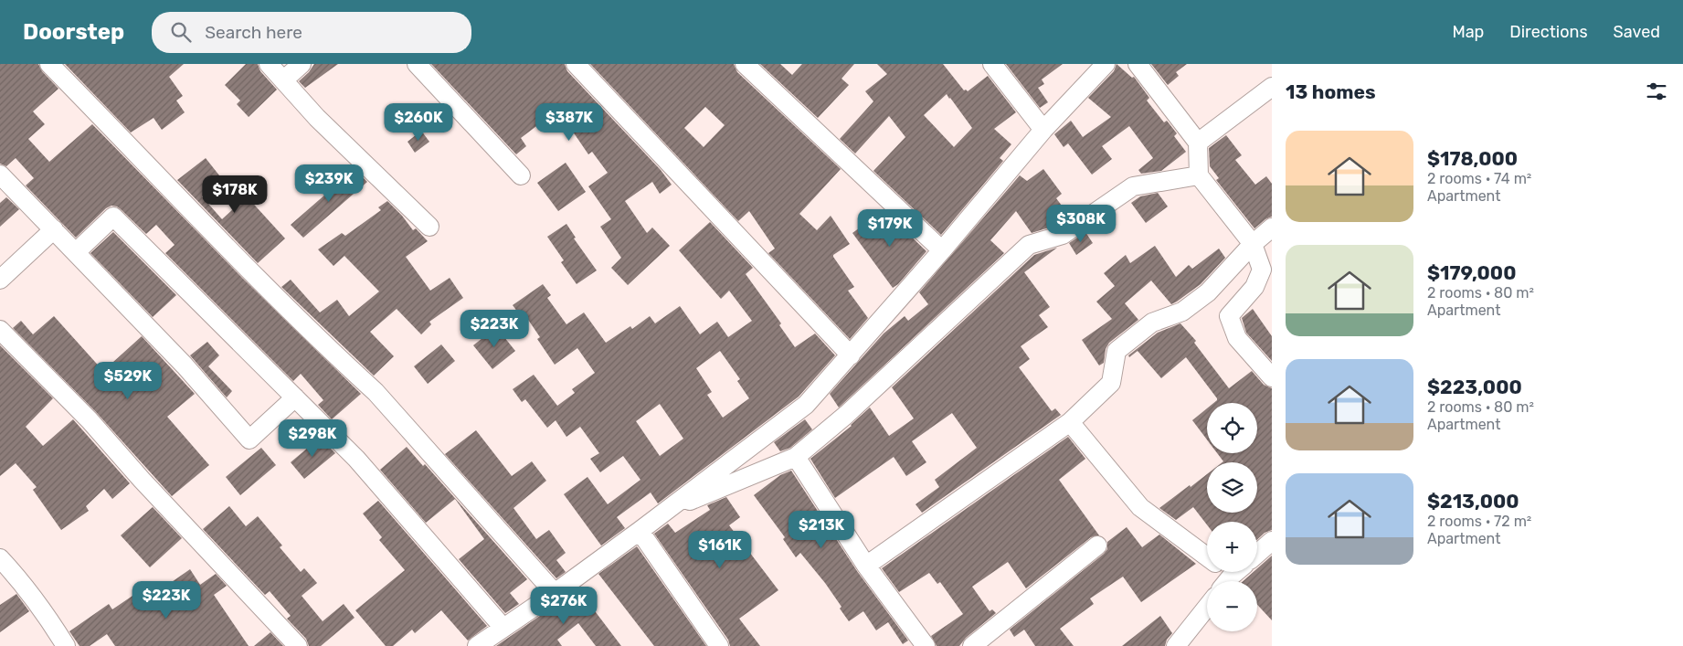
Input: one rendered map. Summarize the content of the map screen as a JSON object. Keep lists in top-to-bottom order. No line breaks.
{"page":{"header":"Doorstep","search":"Search here","nav":["Map","Directions","Saved"],"heading":"13 homes","price":["$260K","$387K","$239K","$178K","$308K","$179K","$223K","$529K","$298K","$213K","$161K","$223K","$276K"],"list":[{"name":"$178,000","note":"2 rooms · 74 m² · Apartment"},{"name":"$179,000","note":"2 rooms · 80 m² · Apartment"},{"name":"$223,000","note":"2 rooms · 80 m² · Apartment"},{"name":"$213,000","note":"2 rooms · 72 m² · Apartment"}],"map_buttons":["+","−"]}}
